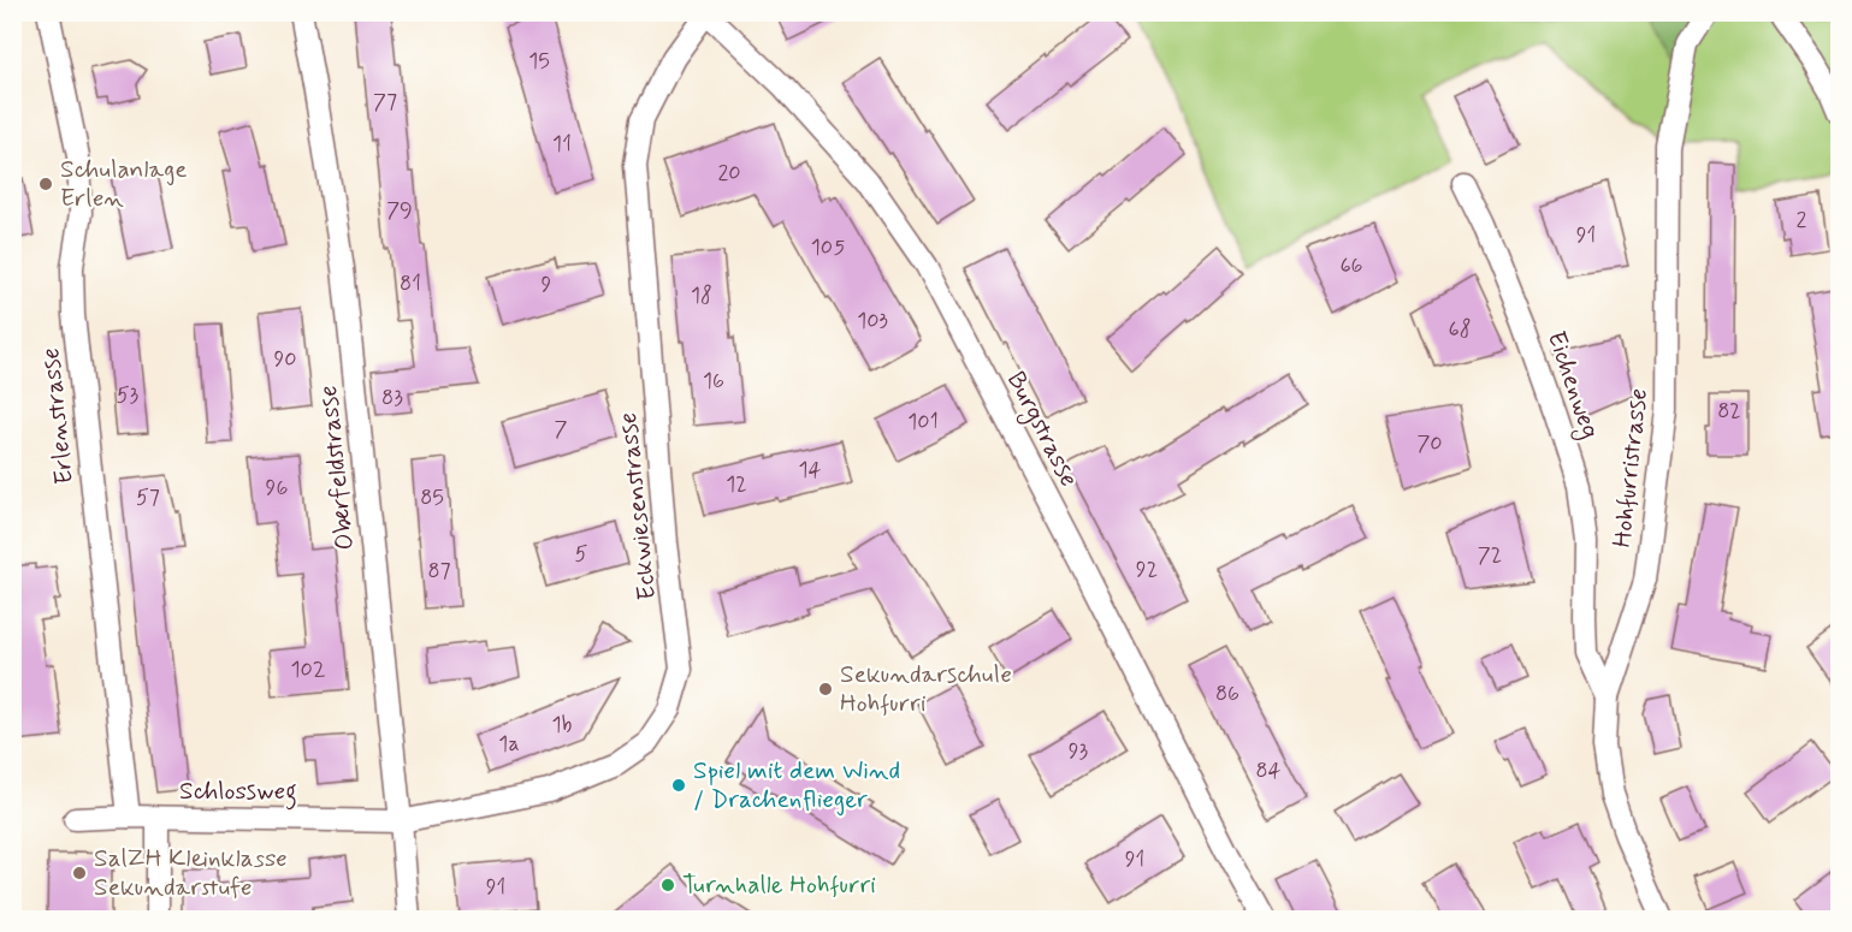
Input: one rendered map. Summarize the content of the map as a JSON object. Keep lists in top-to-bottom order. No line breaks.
{"streets":{"street":["Eichenweg","Erlenstrasse","Burgstrasse","Oberfeldstrasse","Hohfurristrasse","Eckwiesenstrasse","Schlossweg"]},"crossings":[["Eichenweg","Hohfurristrasse"],["Erlenstrasse","Schlossweg"],["Burgstrasse","Eckwiesenstrasse"],["Oberfeldstrasse","Eckwiesenstrasse"],["Oberfeldstrasse","Schlossweg"],["Eckwiesenstrasse","Schlossweg"]],"places":["Schulanlage Erlen","Sekundarschule Hohfurri","Spiel mit dem Wind / Drachenflieger","SalZH Kleinklasse Sekundarstufe","Turnhalle Hohfurri"],"house_numbers":["15","77","11","20","79","2","91","105","66","81","9","18","103","68","90","16","53","83","82","101","7","70","14","12","96","57","85","5","72","92","87","102","86","1b","1a","93","84","91","91"]}
